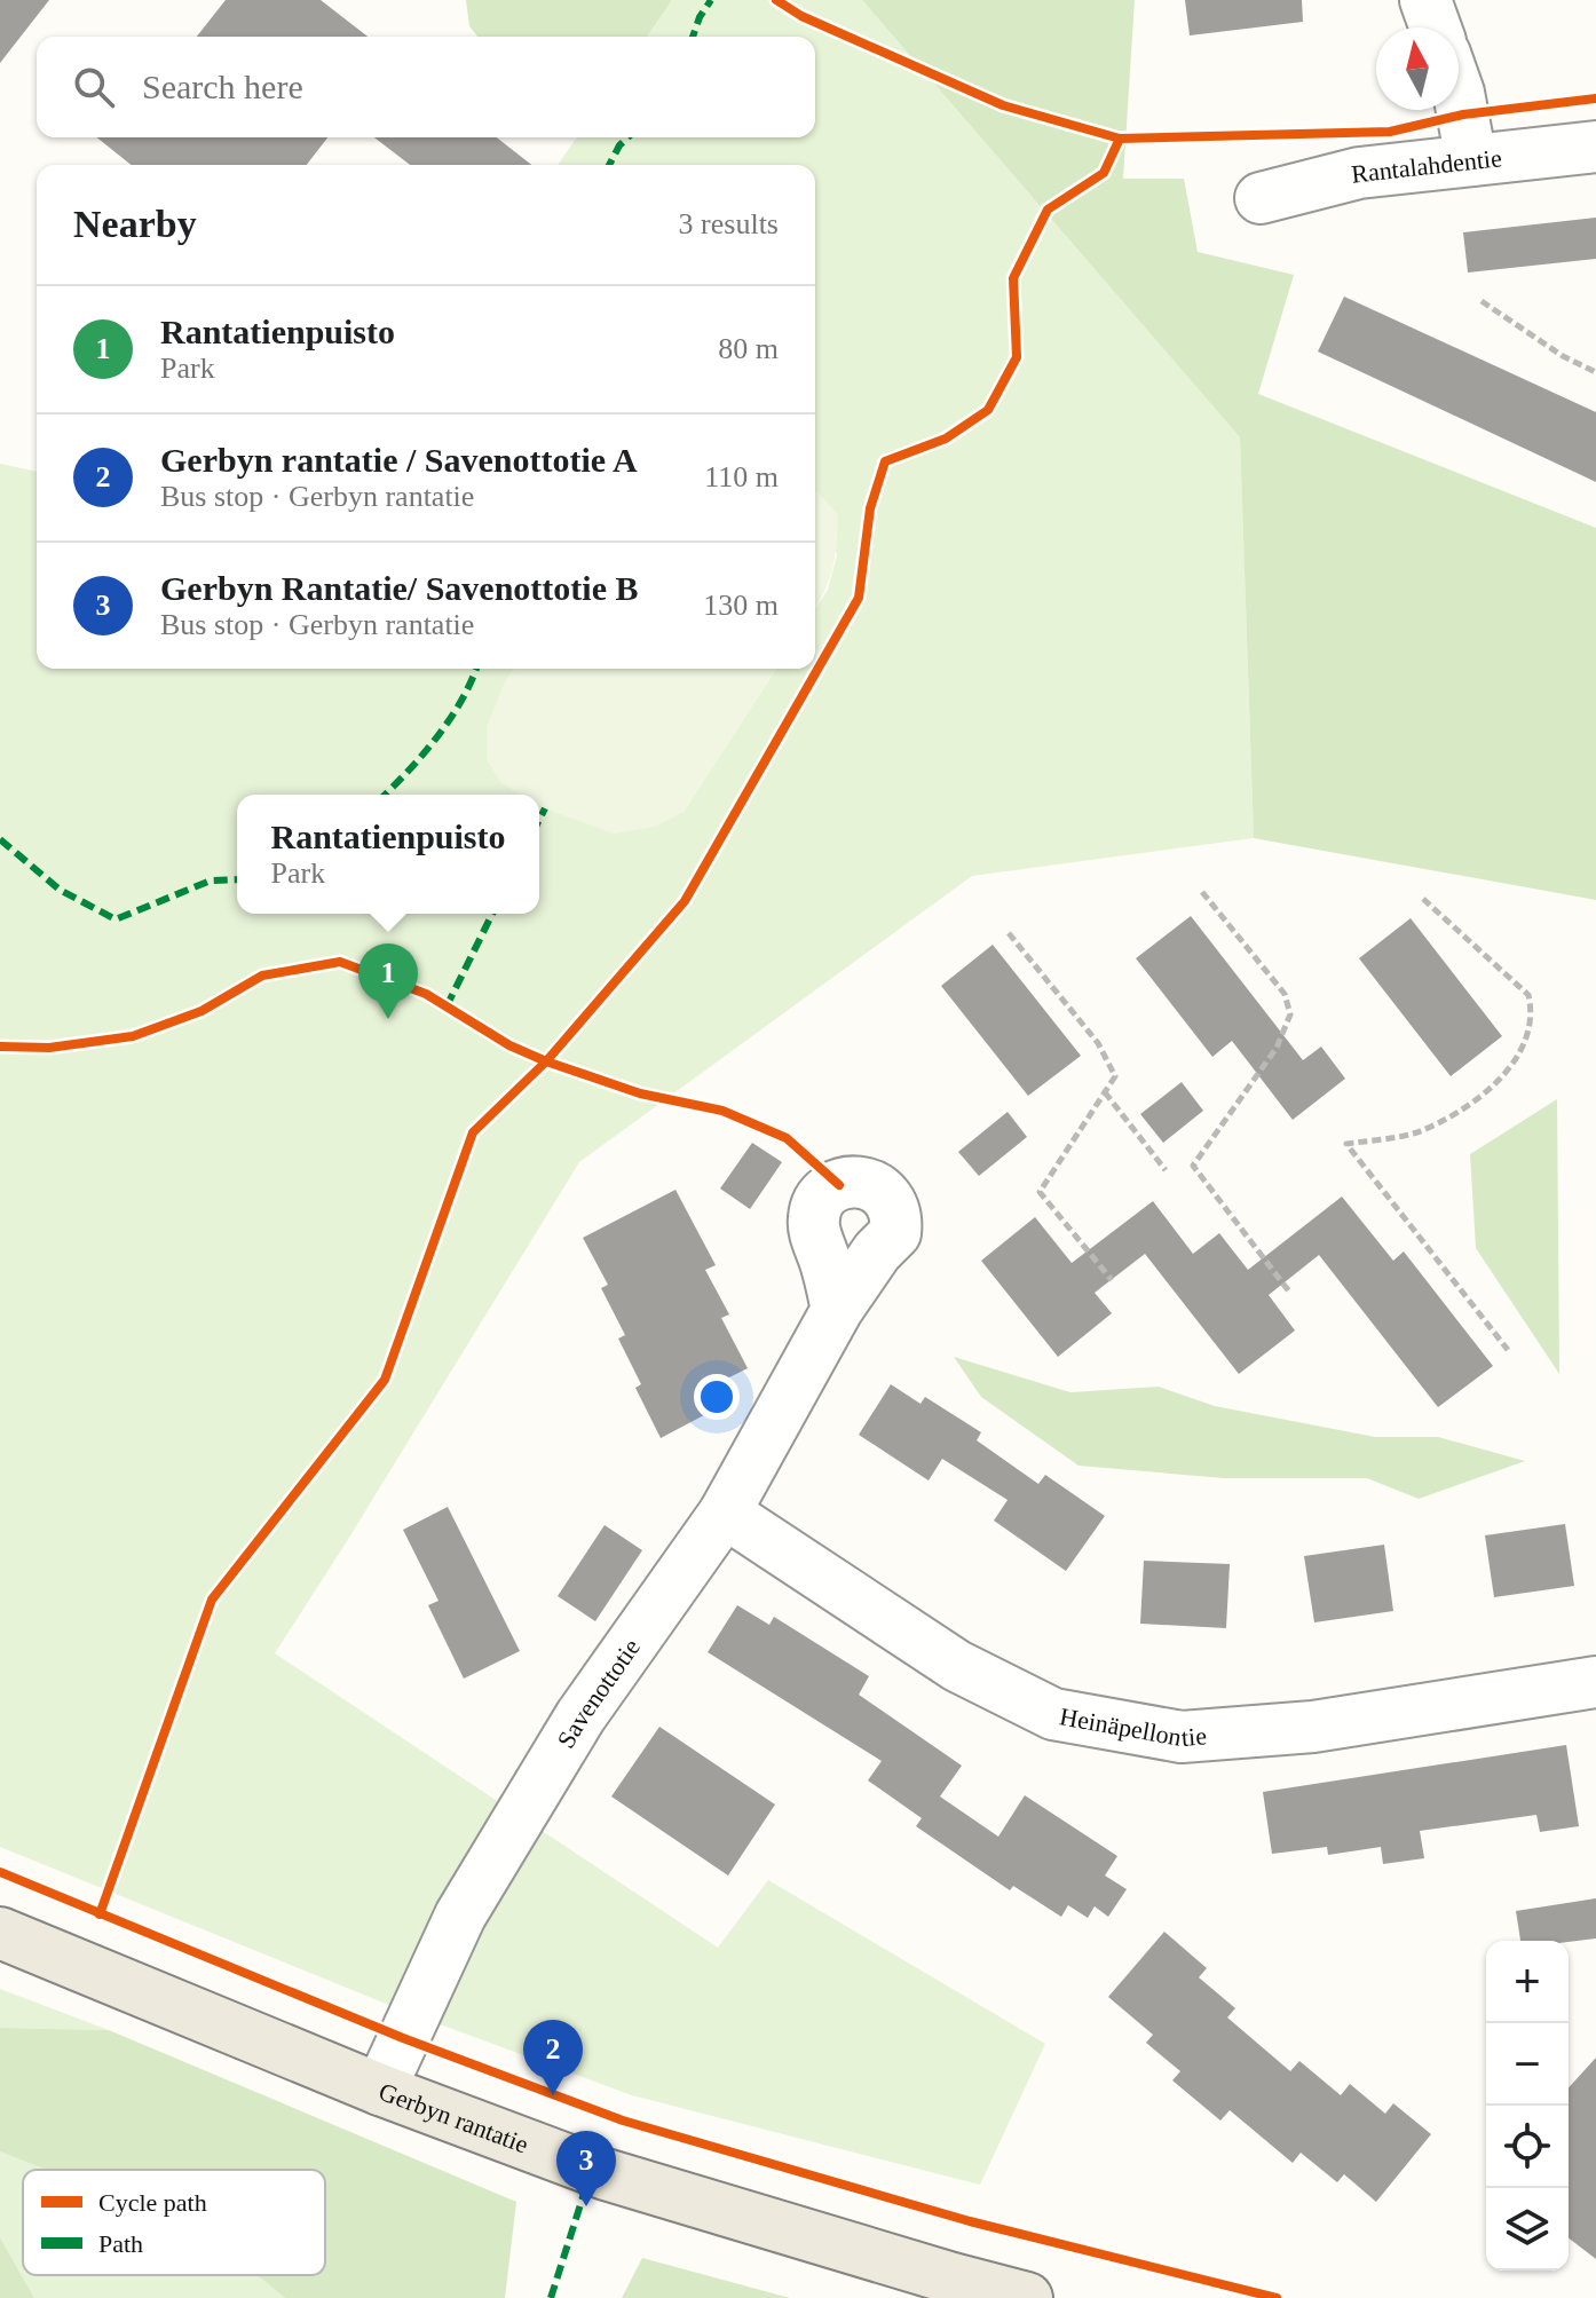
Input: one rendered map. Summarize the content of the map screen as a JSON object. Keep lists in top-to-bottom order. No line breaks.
{"streets":{"main road":["Gerbyn rantatie"],"street":["Rantalahdentie","Savenottotie","Heinäpellontie"]},"crossings":[["Savenottotie","Heinäpellontie"],["Savenottotie","Gerbyn rantatie"]],"legend":["Cycle path","Path"],"north":"top","page":{"search":"Search here","heading":["Nearby","3 results"],"list":[{"mark":"1","name":"Rantatienpuisto","note":"Park","value":"80 m"},{"mark":"2","name":"Gerbyn rantatie / Savenottotie A","note":"Bus stop · Gerbyn rantatie","value":"110 m"},{"mark":"3","name":"Gerbyn Rantatie/ Savenottotie B","note":"Bus stop · Gerbyn rantatie","value":"130 m"}],"popup":["Rantatienpuisto","Park"],"pins":["1","2","3"],"map_buttons":["+","−"]}}
